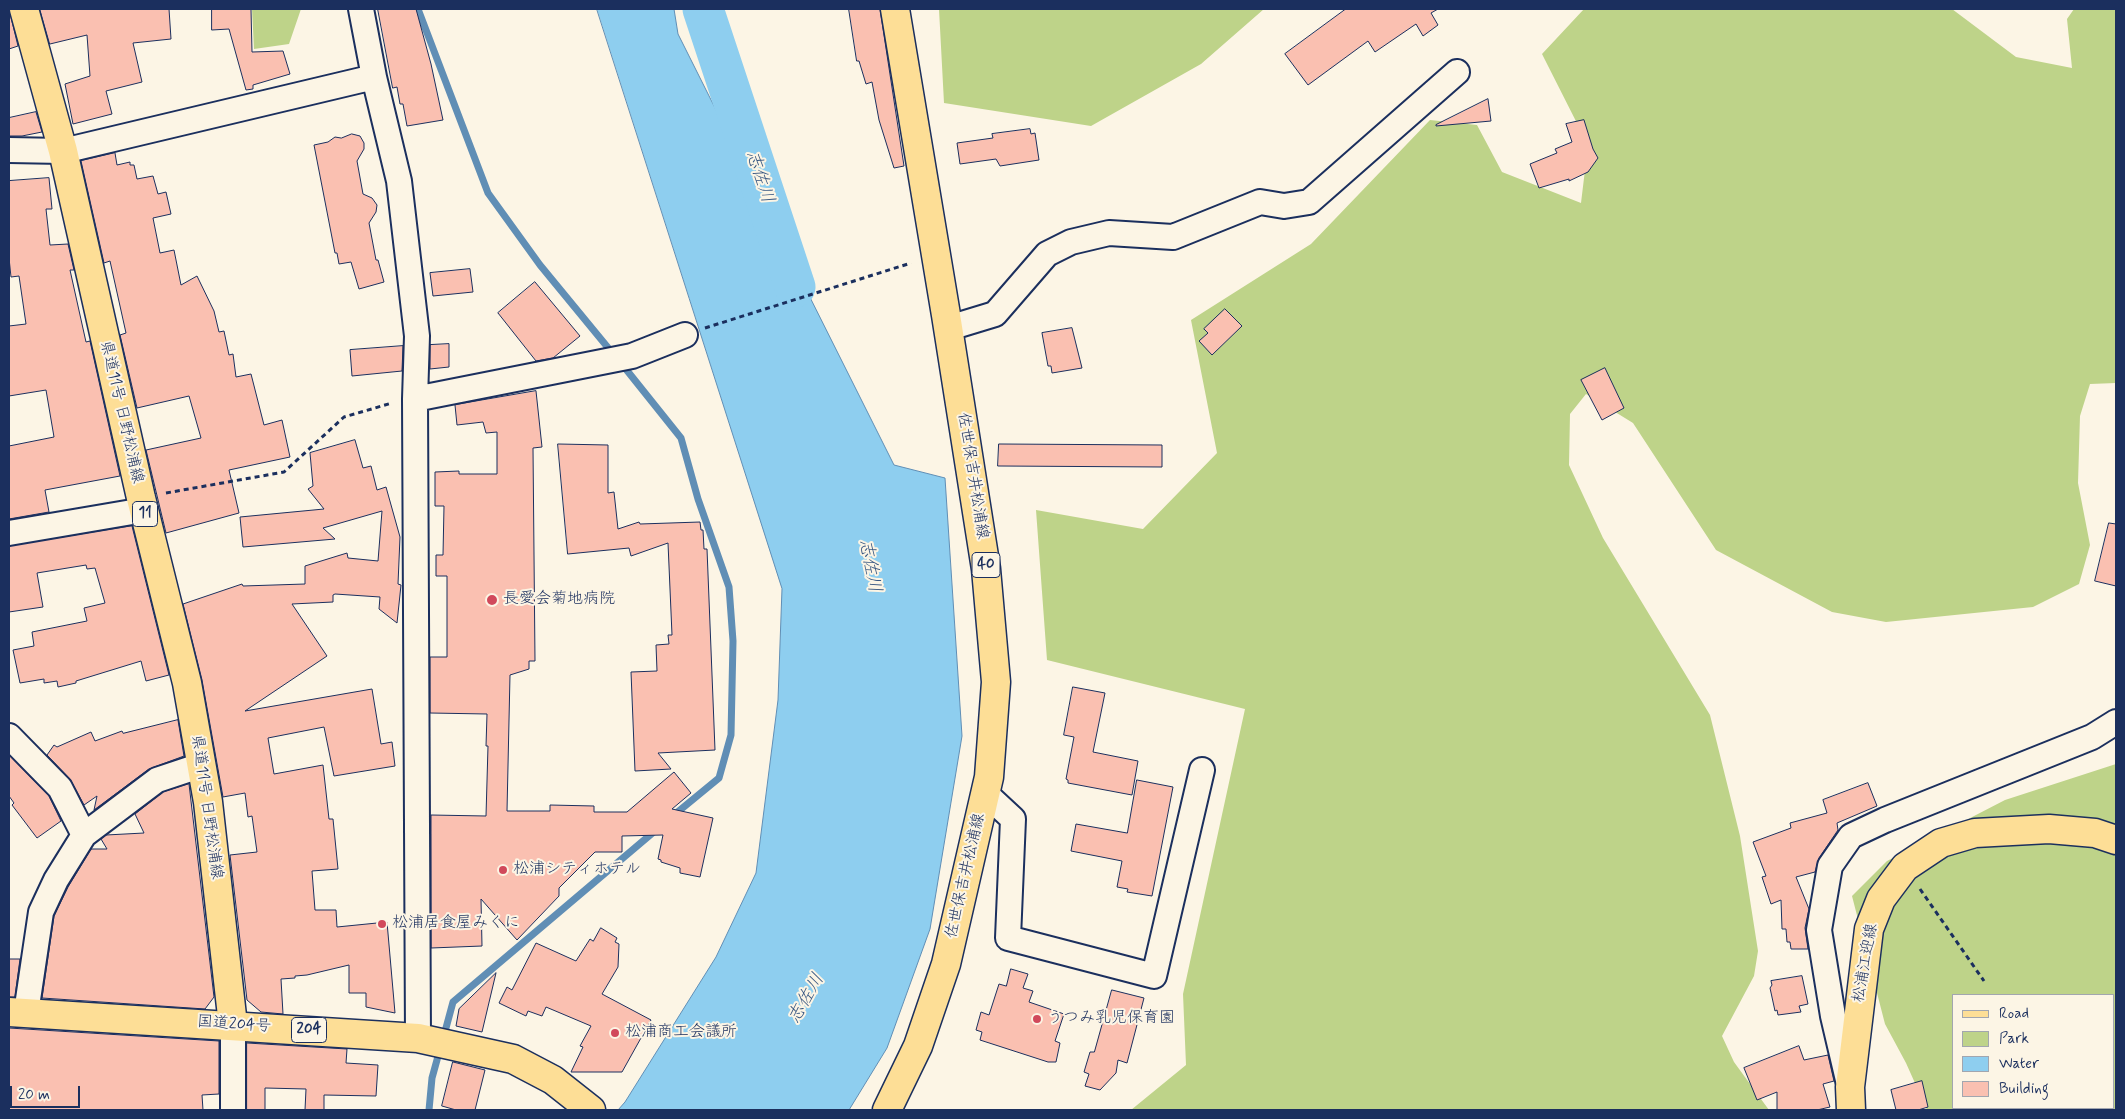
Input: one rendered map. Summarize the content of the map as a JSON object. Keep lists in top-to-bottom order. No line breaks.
{"streets":{"main road":["県道11号 日野松浦線","佐世保吉井松浦線","11","40","松浦江迎線","国道204号","204"]},"crossings":[["県道11号 日野松浦線","国道204号"]],"water":["志佐川"],"places":["長愛会菊地病院","松浦シティホテル","松浦居食屋みくに","うつみ乳児保育園","松浦商工会議所"],"legend":["Road","Park","Water","Building"],"scale_bar":"20 m"}
